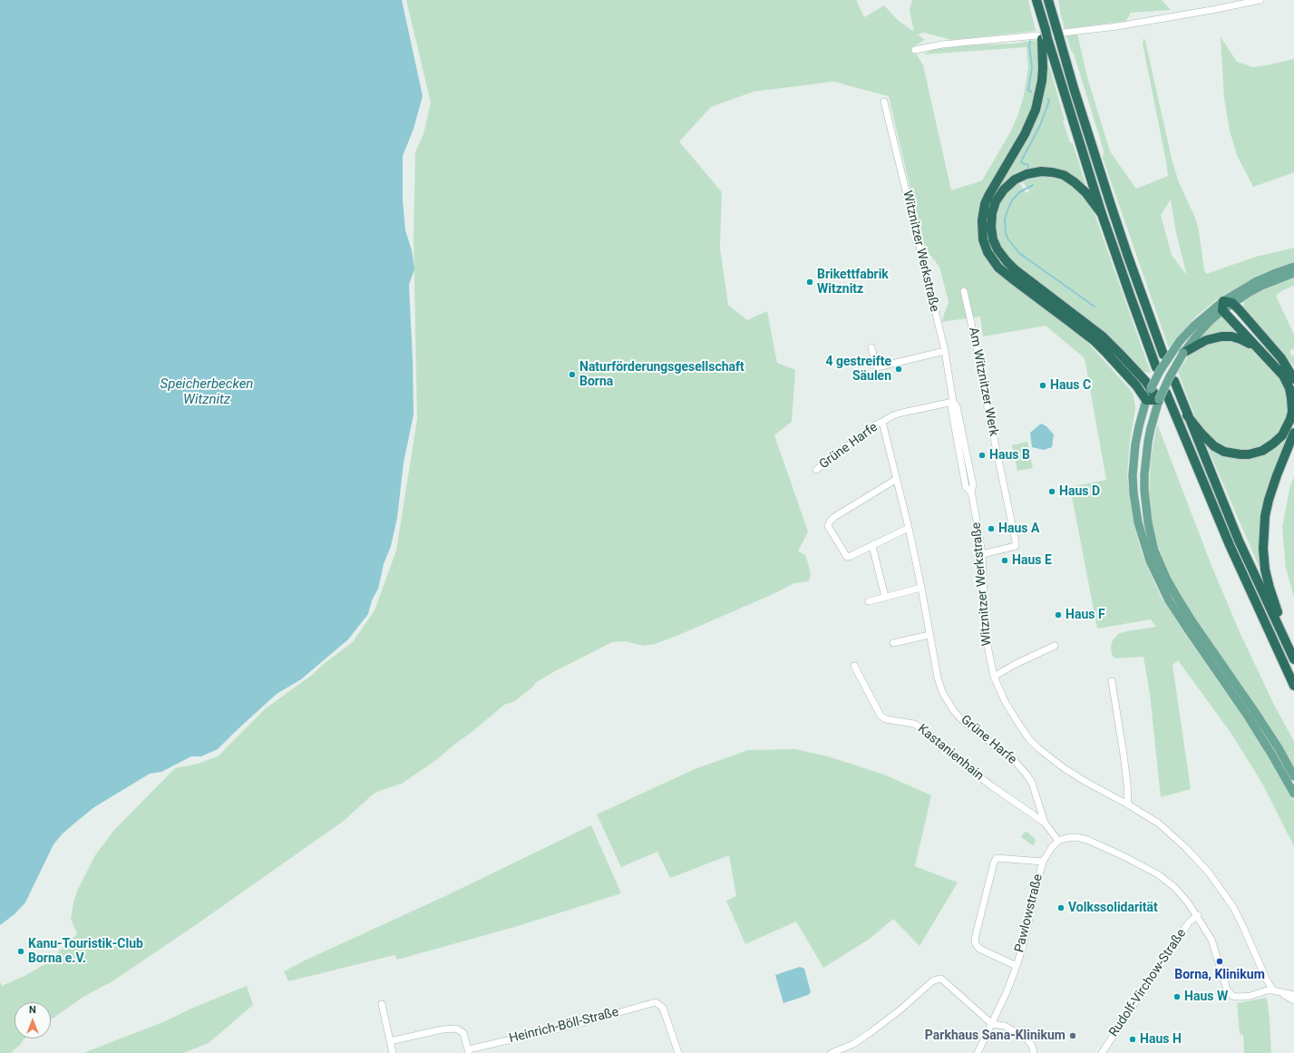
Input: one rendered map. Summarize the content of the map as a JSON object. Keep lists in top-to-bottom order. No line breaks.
{"streets":{"street":["Witznitzer Werkstraße","Am Witznitzer Werk","Grüne Harfe","Kastanienhain","Pawlowstraße","Rudolf-Virchow-Straße","Heinrich-Böll-Straße"]},"crossings":[["Witznitzer Werkstraße","Am Witznitzer Werk"],["Witznitzer Werkstraße","Grüne Harfe"],["Grüne Harfe","Kastanienhain"],["Grüne Harfe","Pawlowstraße"]],"water":["Speicherbecken Witznitz"],"places":["Brikettfabrik Witznitz","4 gestreifte Säulen","Naturförderungsgesellschaft Borna","Haus C","Haus B","Haus D","Haus A","Haus E","Haus F","Volkssolidarität","Kanu-Touristik-Club Borna e.V.","Borna, Klinikum","Haus W","Parkhaus Sana-Klinikum","Haus H"],"north":"top"}
